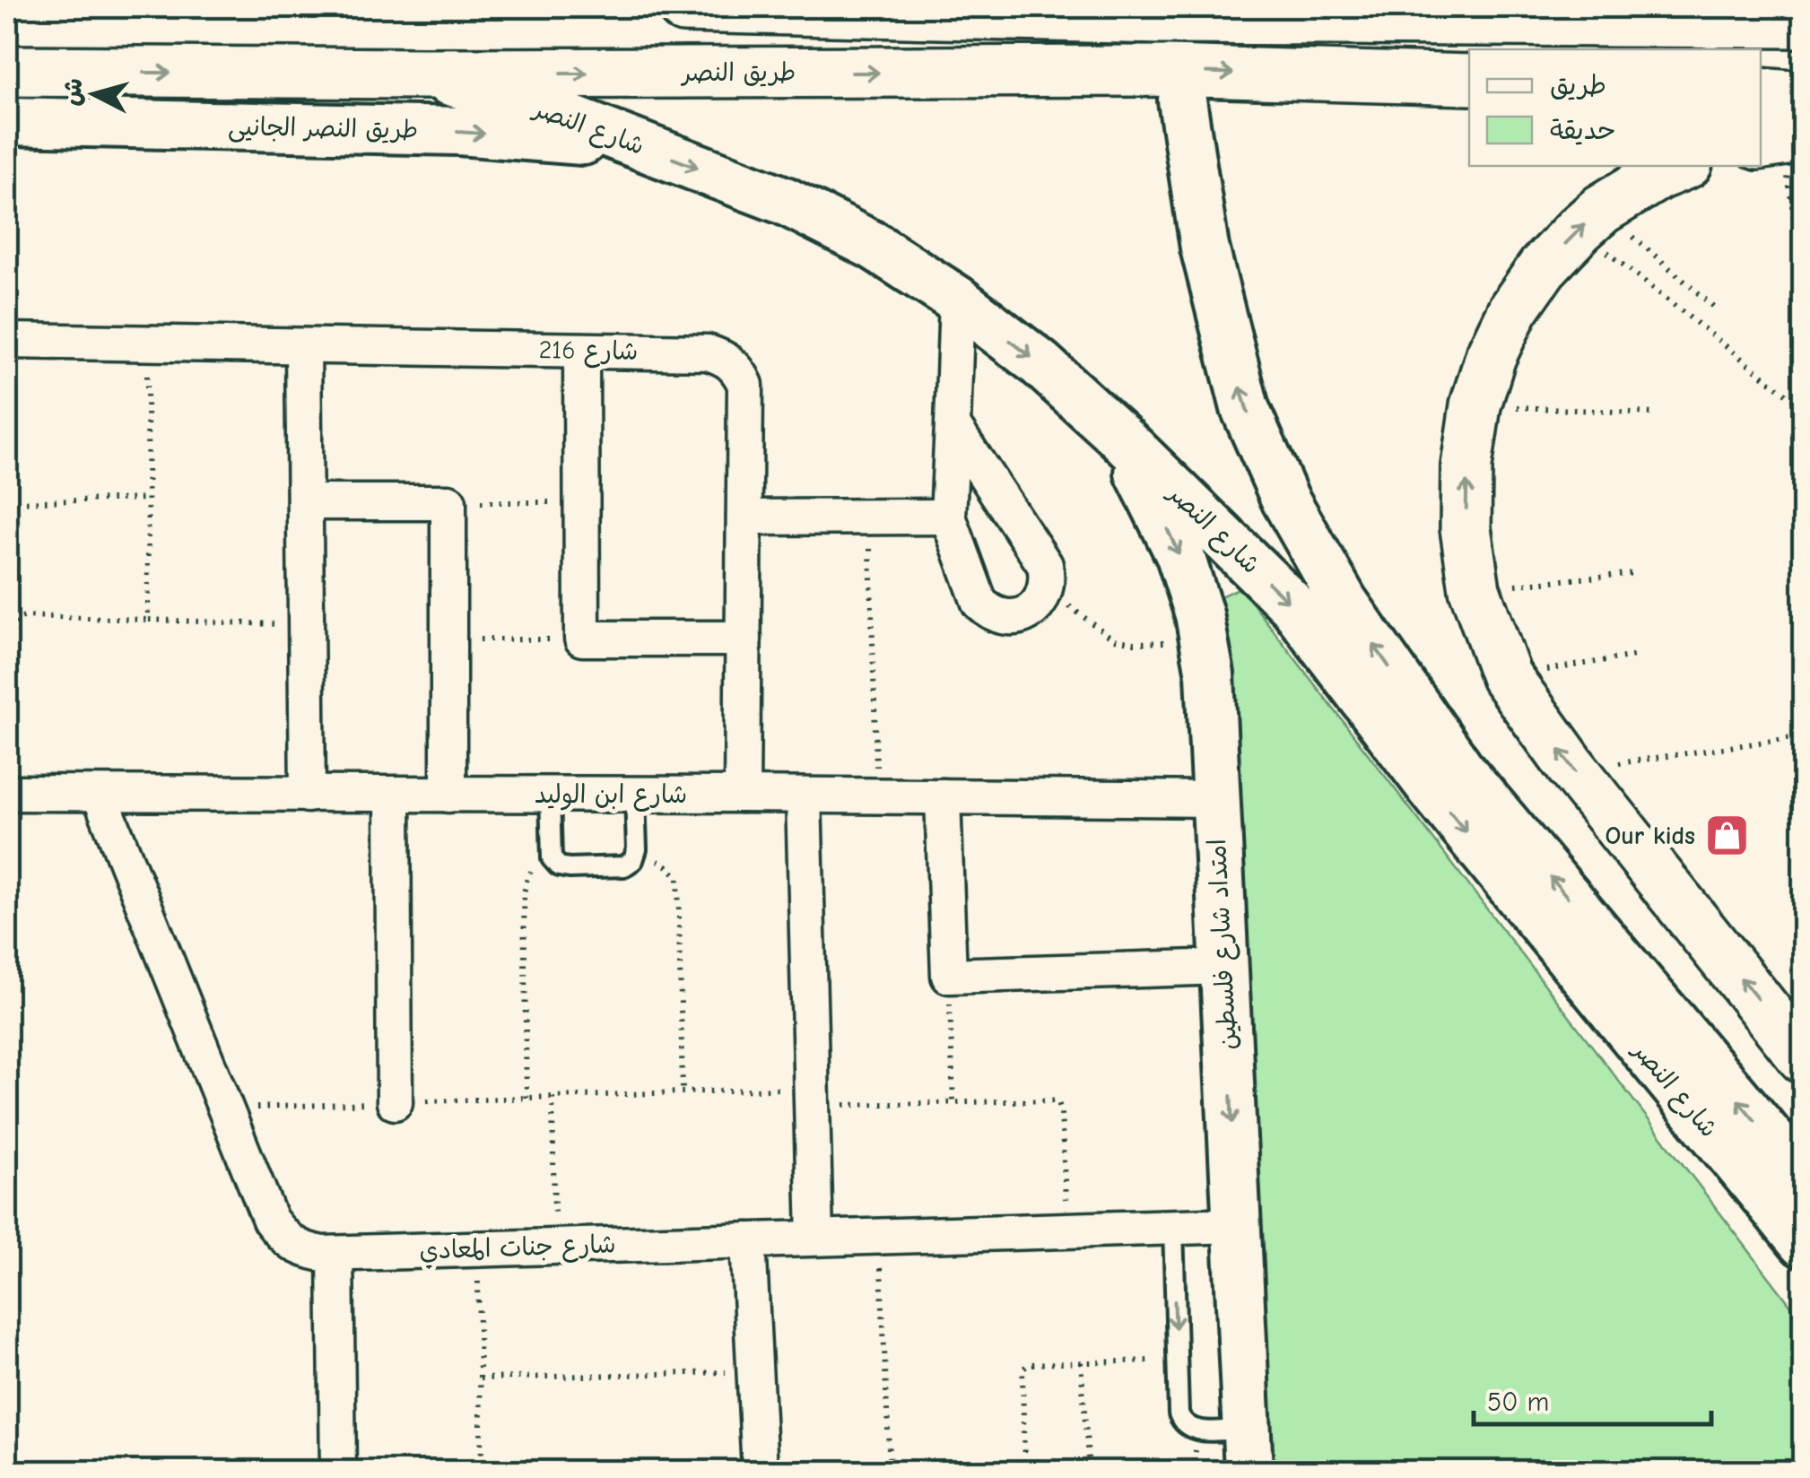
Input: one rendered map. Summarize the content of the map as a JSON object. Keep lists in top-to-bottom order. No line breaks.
{"streets":{"highway":["طريق النصر"],"main road":["شارع النصر","طريق النصر الجانيى","امتداد شارع فلسطين"],"street":["شارع 216","شارع ابن الوليد","شارع جنات المعادي"]},"crossings":[["طريق النصر","شارع النصر"],["شارع النصر","طريق النصر الجانيى"],["شارع النصر","امتداد شارع فلسطين"],["شارع 216","شارع ابن الوليد"],["شارع ابن الوليد","امتداد شارع فلسطين"],["شارع ابن الوليد","شارع جنات المعادي"],["امتداد شارع فلسطين","شارع جنات المعادي"]],"one_way":["طريق النصر الجانيى","امتداد شارع فلسطين"],"places":{"shop":["Our kids"]},"legend":["طريق","حديقة"],"scale_bar":"50 m","north":"left"}
